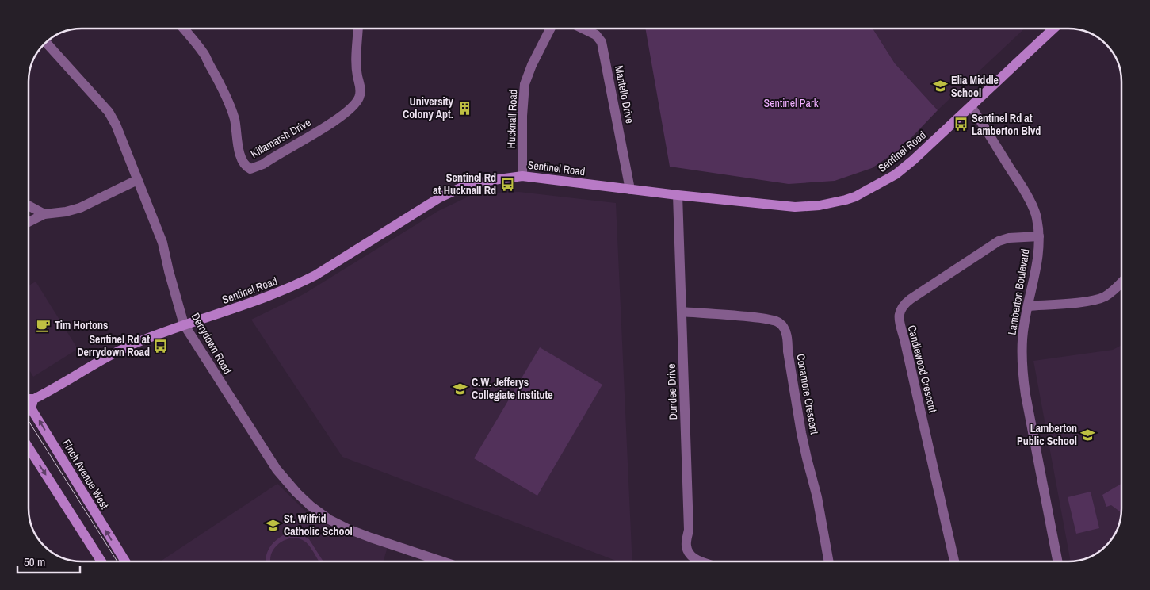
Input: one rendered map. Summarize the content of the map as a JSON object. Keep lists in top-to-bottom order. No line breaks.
{"streets":{"street":["Mantello Drive","Hucknall Road","Killamarsh Drive","Sentinel Road","Lamberton Boulevard","Derrydown Road","Candlewood Crescent","Dundee Drive","Conamore Crescent","Finch Avenue West"]},"crossings":[["Mantello Drive","Sentinel Road"],["Hucknall Road","Sentinel Road"],["Sentinel Road","Lamberton Boulevard"],["Sentinel Road","Derrydown Road"],["Sentinel Road","Dundee Drive"],["Lamberton Boulevard","Candlewood Crescent"],["Dundee Drive","Conamore Crescent"]],"parks":["Sentinel Park"],"places":{"school or university":["Elia Middle School","C.W. Jefferys Collegiate Institute","Lamberton Public School","St. Wilfrid Catholic School"],"building":["University Colony Apt."],"bus stop":["Sentinel Rd at Lamberton Blvd","Sentinel Rd at Hucknall Rd","Sentinel Rd at Derrydown Road"],"cafe":["Tim Hortons"]},"scale_bar":"50 m"}
